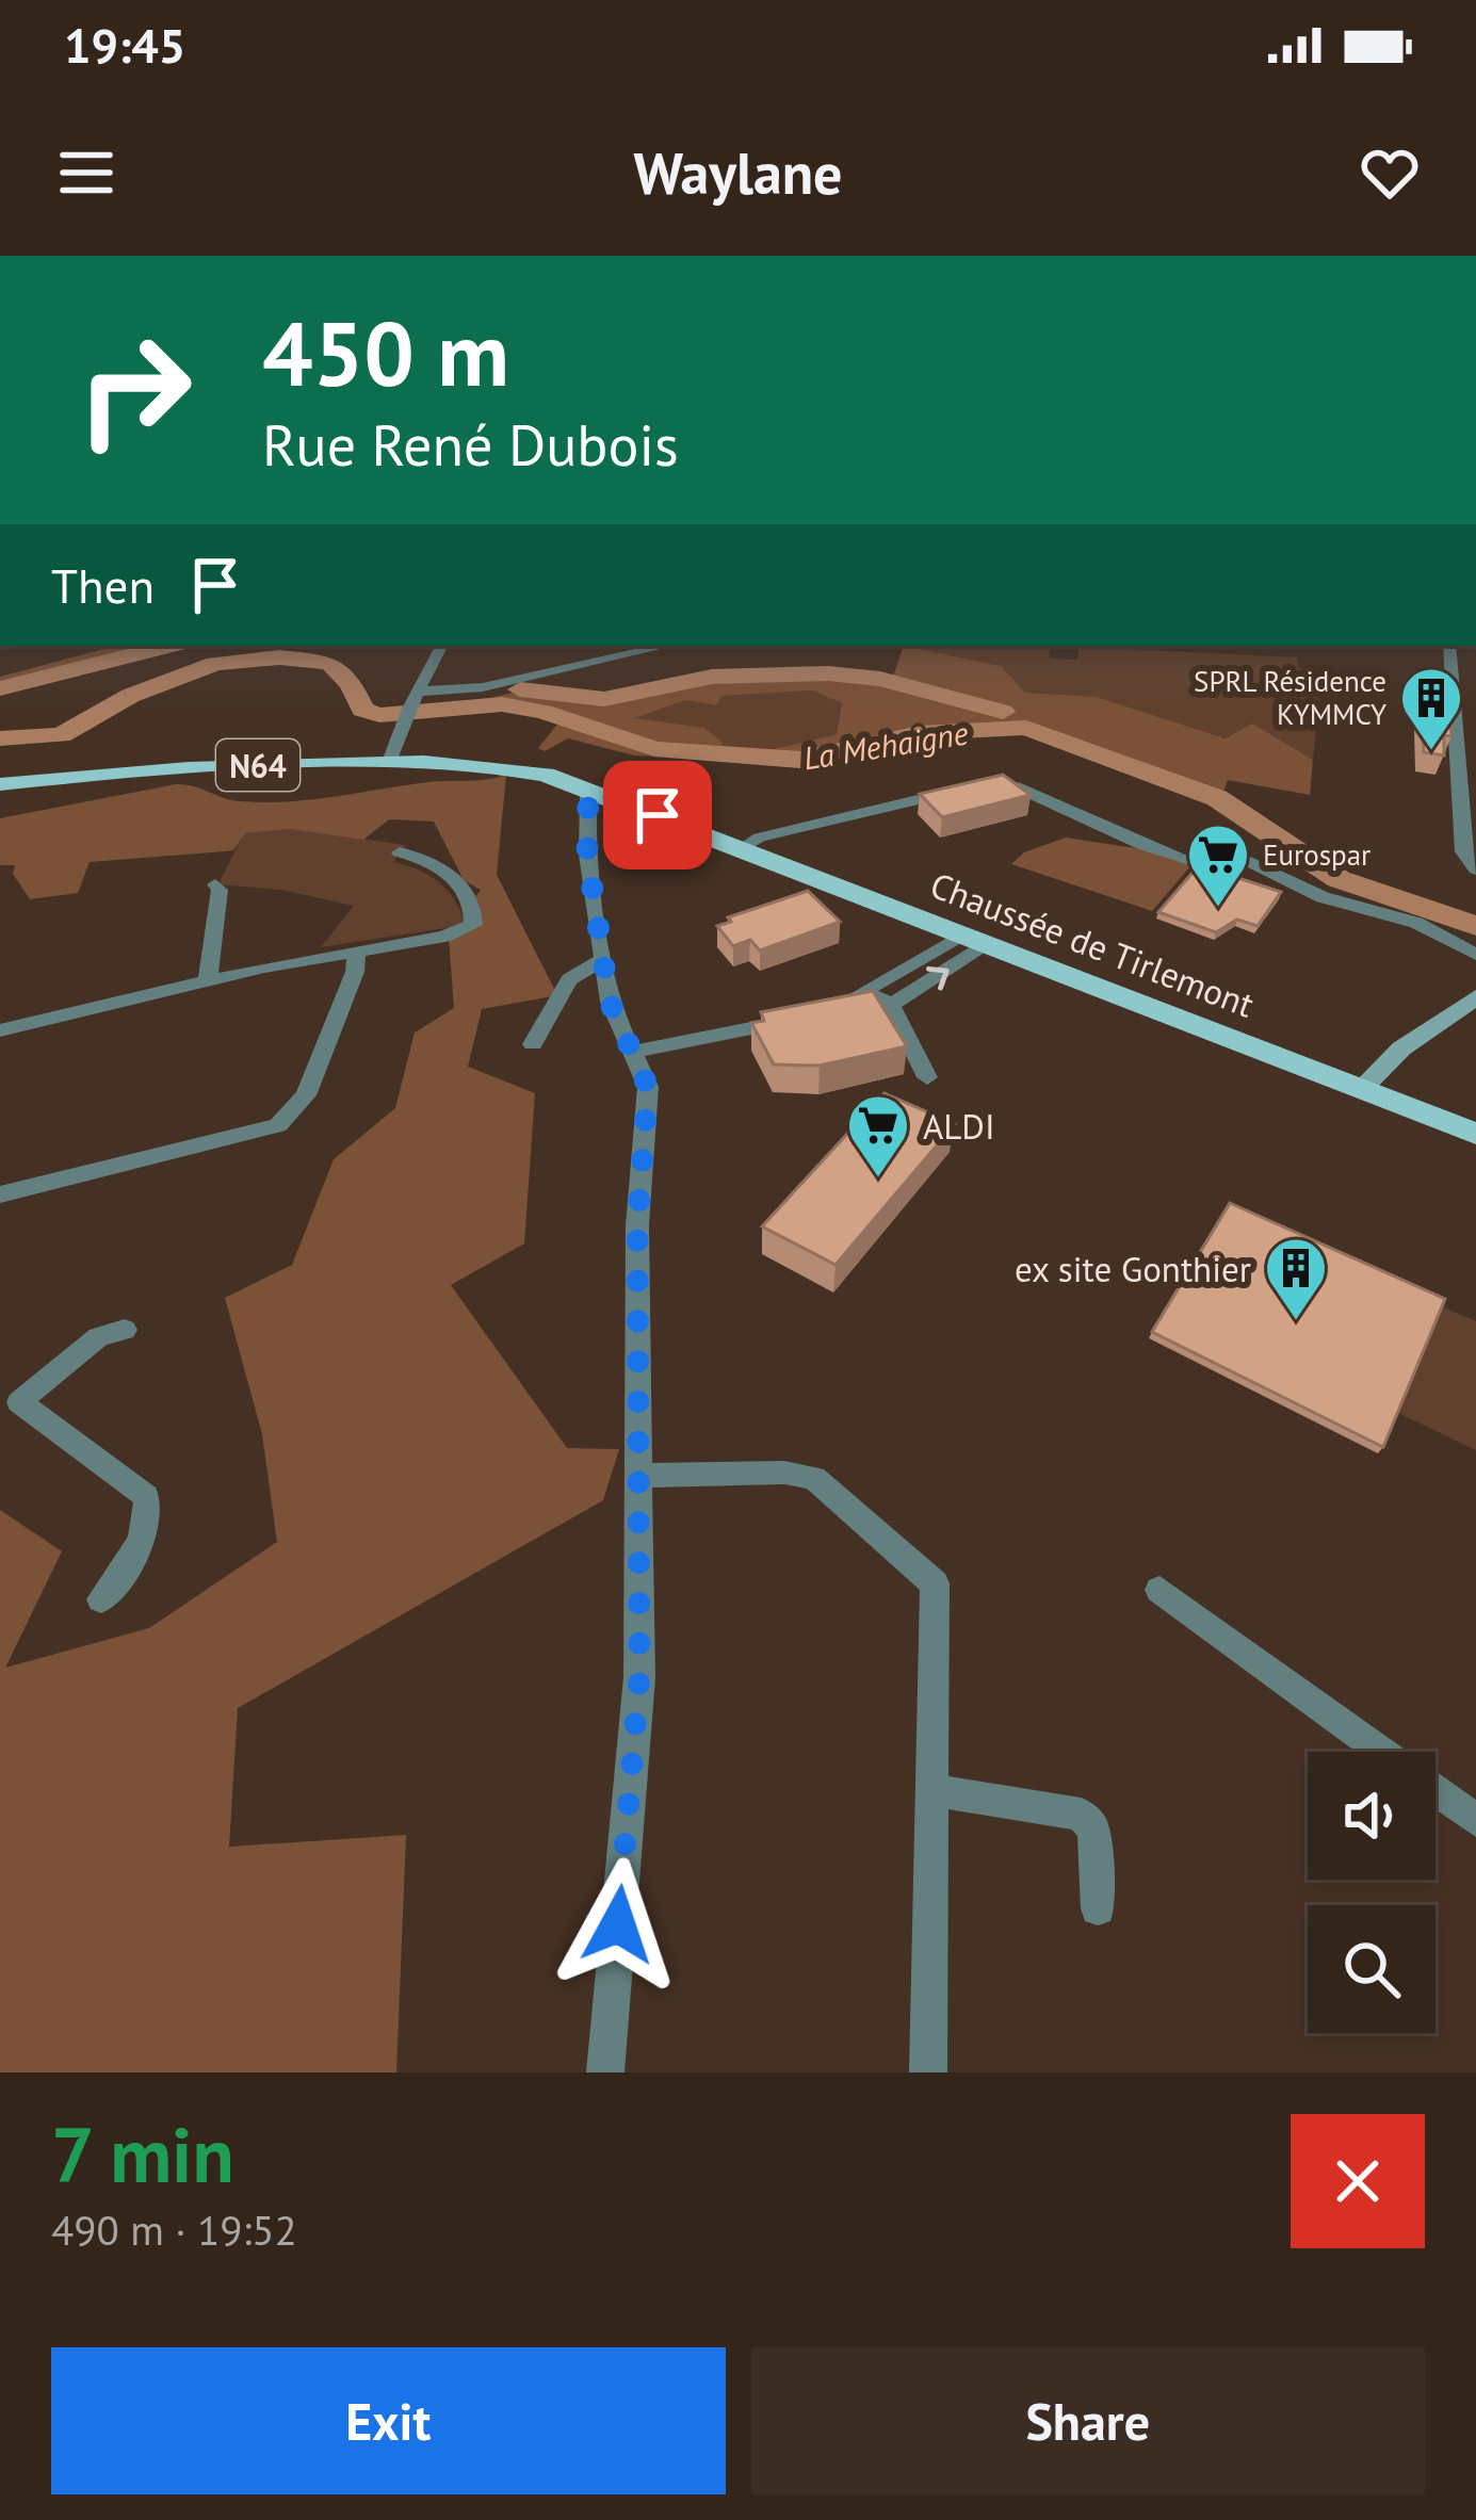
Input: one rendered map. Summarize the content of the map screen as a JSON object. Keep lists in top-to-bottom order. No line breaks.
{"streets":{"main road":["N64","Chaussée de Tirlemont"]},"crossings":[["N64","Chaussée de Tirlemont"]],"water":["La Mehaigne"],"places":{"building":["SPRL Résidence KYMMCY","ex site Gonthier"],"supermarket":["Eurospar","ALDI"]},"page":{"status":"19:45","header":"Waylane","turn":["450 m","Rue René Dubois"],"then":"Then","heading":["7 min","490 m · 19:52"],"buttons":["Exit","Share"]}}
